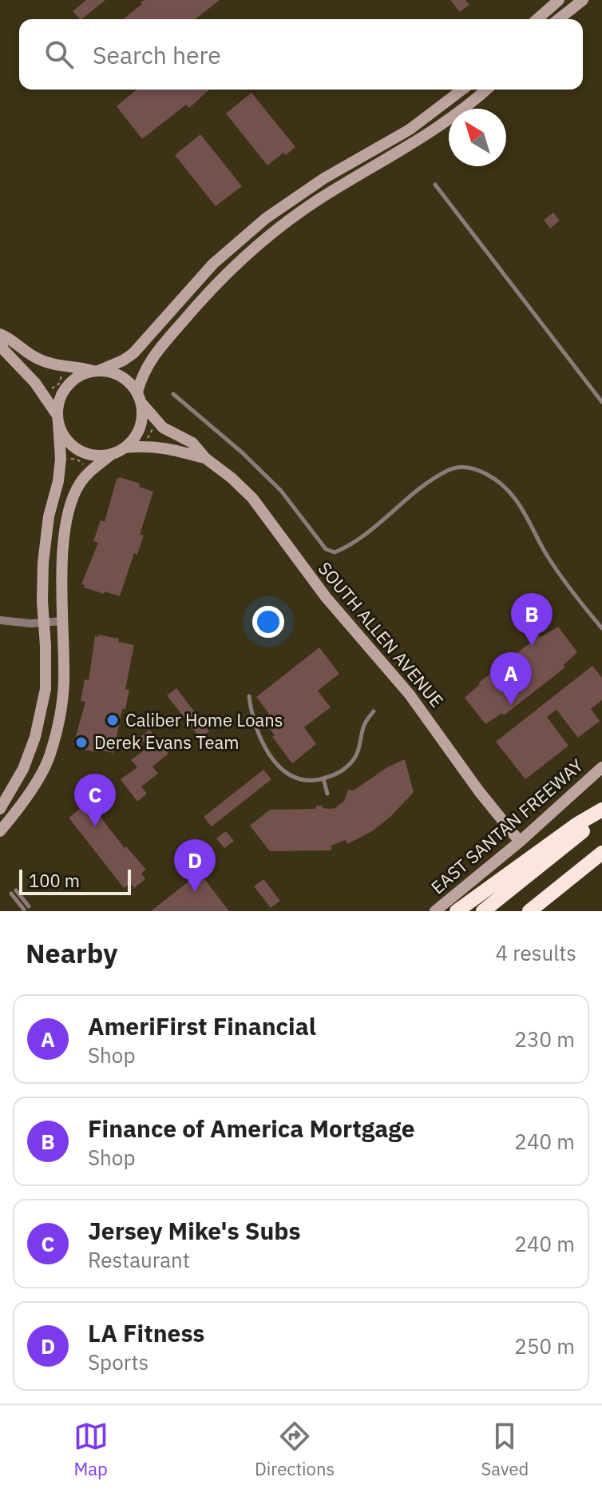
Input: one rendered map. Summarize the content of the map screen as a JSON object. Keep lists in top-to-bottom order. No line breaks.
{"streets":{"street":["SOUTH ALLEN AVENUE","EAST SANTAN FREEWAY"]},"crossings":[["SOUTH ALLEN AVENUE","EAST SANTAN FREEWAY"]],"places":["Caliber Home Loans","Derek Evans Team"],"scale_bar":"100 m","north":"top left","page":{"search":"Search here","pins":["B","A","C","D"],"scale":"100 m","heading":["Nearby","4 results"],"list":[{"mark":"A","name":"AmeriFirst Financial","note":"Shop","value":"230 m"},{"mark":"B","name":"Finance of America Mortgage","note":"Shop","value":"240 m"},{"mark":"C","name":"Jersey Mike's Subs","note":"Restaurant","value":"240 m"},{"mark":"D","name":"LA Fitness","note":"Sports","value":"250 m"}],"nav":["Map","Directions","Saved"]}}
